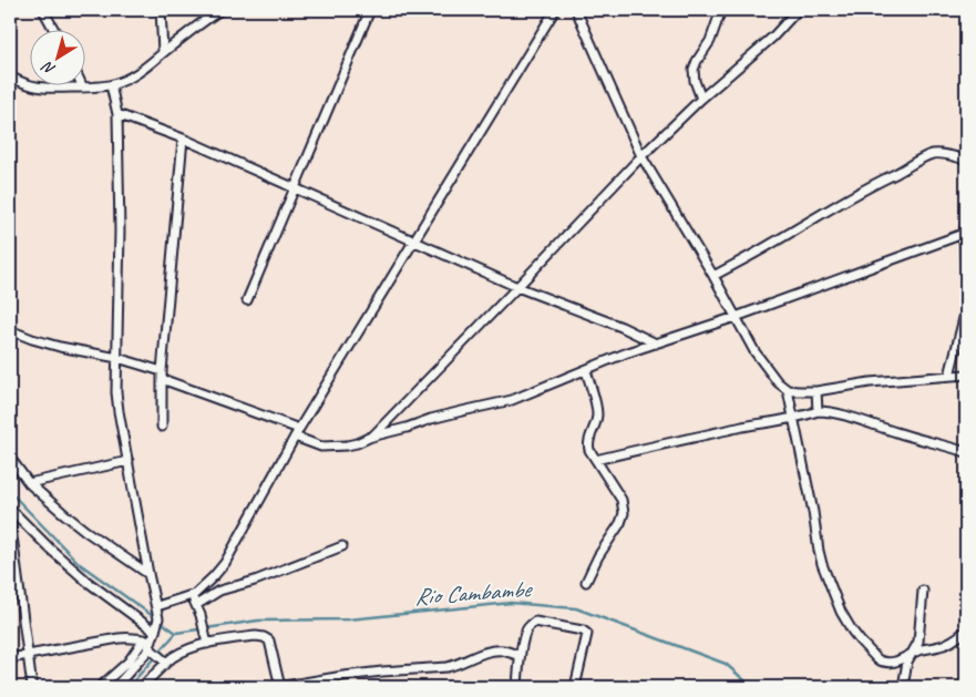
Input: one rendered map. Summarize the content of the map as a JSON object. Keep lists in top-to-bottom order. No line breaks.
{"water":["Rio Cambambe"],"north":"bottom left"}
